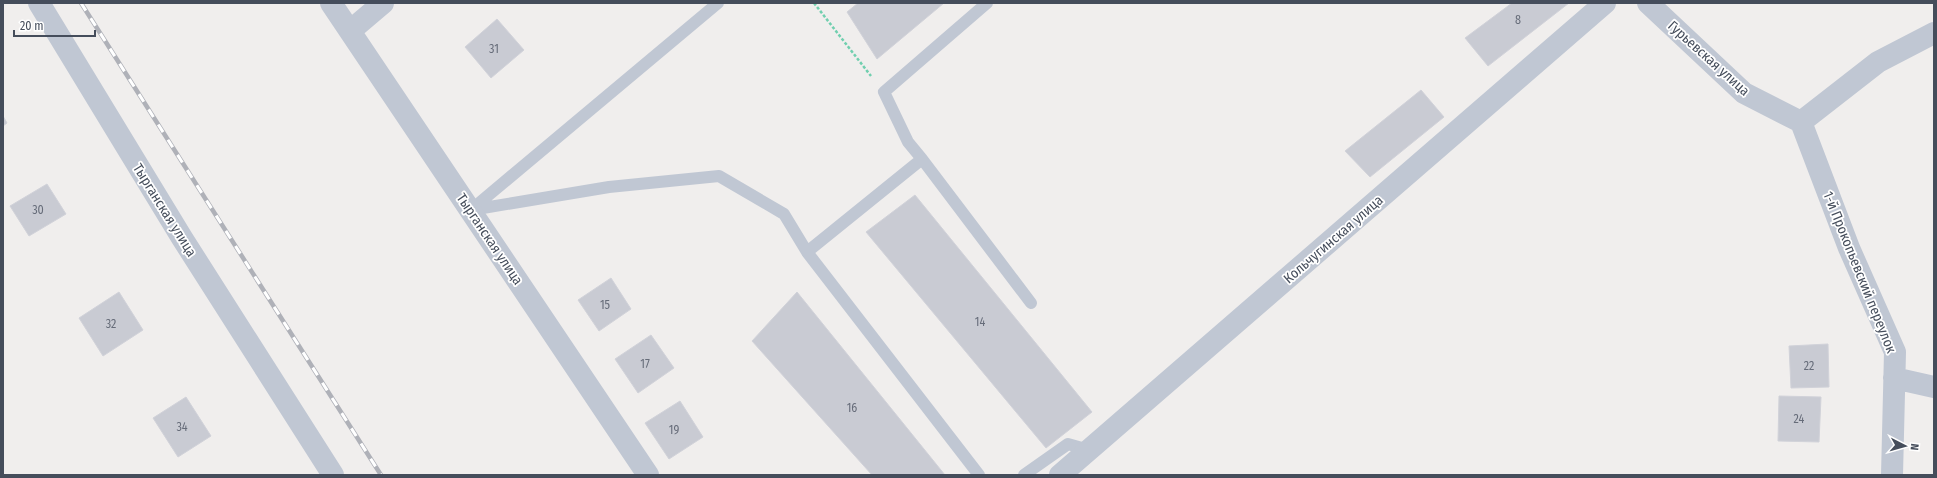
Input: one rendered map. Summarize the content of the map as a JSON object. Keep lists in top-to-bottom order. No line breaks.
{"streets":{"street":["Гурьевская улица","Тырганская улица","Кольчугинская улица","1-й Прокопьевский переулок"]},"crossings":[["Гурьевская улица","1-й Прокопьевский переулок"]],"house_numbers":["8","31","30","15","14","32","17","22","16","24","34","19"],"scale_bar":"20 m","north":"right"}
